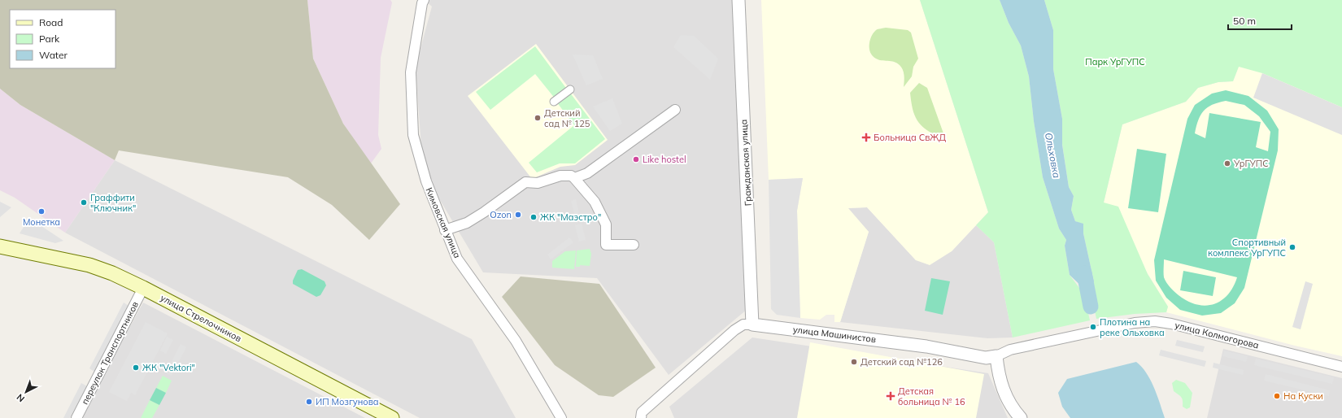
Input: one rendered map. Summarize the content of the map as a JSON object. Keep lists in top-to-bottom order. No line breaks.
{"streets":{"main road":["улица Стрелочников"],"street":["Гражданская улица","Кимовская улица","улица Машинистов","улица Колмогорова","переулок Транспортников"]},"crossings":[["Гражданская улица","улица Машинистов"],["улица Стрелочников","переулок Транспортников"],["улица Машинистов","улица Колмогорова"]],"water":["Ольховка"],"parks":["Парк УрГУПС"],"places":{"other":["Детский сад № 125","Like hostel","УрГУПС","Граффити \"Ключник\"","Монетка","Ozon","ЖК \"Маэстро\"","Спортивный комлпекс УрГУПС","Плотина на реке Ольховка","Детский сад №126","ЖК \"Vektori\"","На Куски","ИП Мозгунова"],"health":["Больница СвЖД","Детская больница № 16"]},"legend":["Road","Park","Water"],"scale_bar":"50 m","north":"bottom left"}
